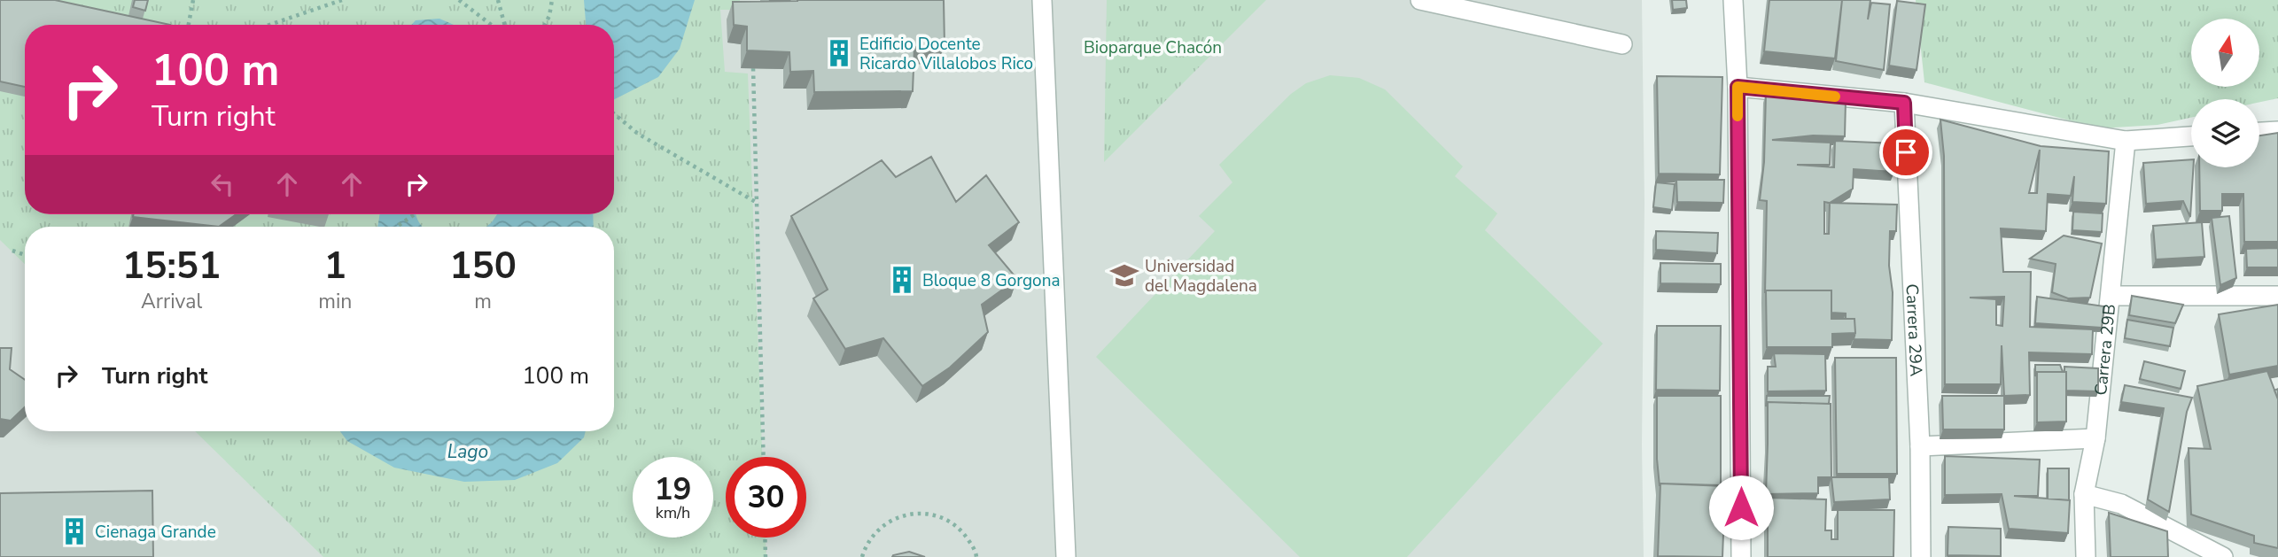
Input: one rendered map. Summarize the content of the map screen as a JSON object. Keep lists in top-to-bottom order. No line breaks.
{"streets":{"street":["Carrera 29A","Carrera 29B"]},"water":["Lago"],"parks":["Bioparque Chacón"],"places":{"building":["Edificio Docente Ricardo Villalobos Rico","Bloque 8 Gorgona","Cienaga Grande"],"school or university":["Universidad del Magdalena"]},"north":"top","page":{"turn":["100 m","Turn right"],"eta":["15:51","Arrival","1","min","150","m"],"list":[{"name":"Turn right","value":"100 m"}],"speed":"19 km/h","limit":"30"}}
